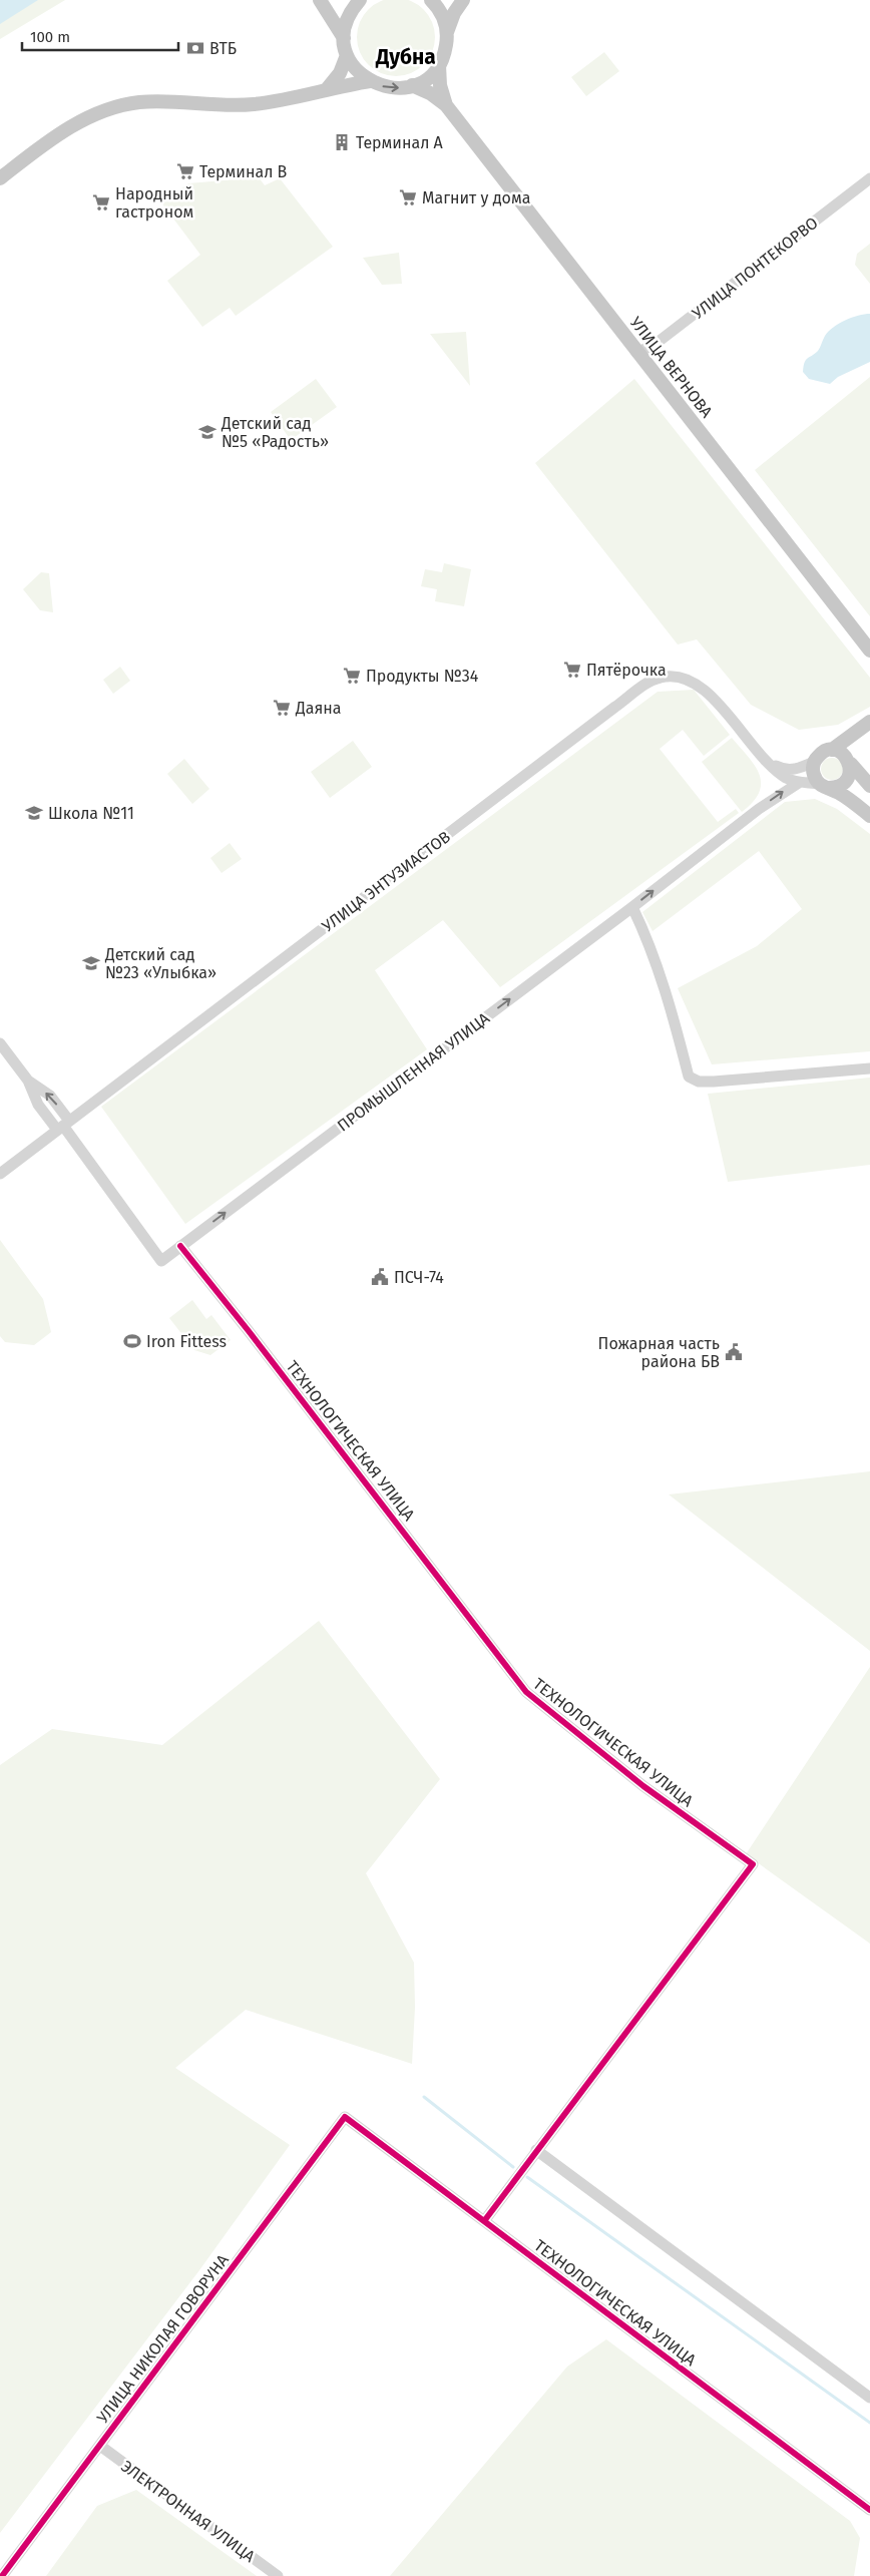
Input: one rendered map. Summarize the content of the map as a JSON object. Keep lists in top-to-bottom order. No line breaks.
{"streets":{"main road":["УЛИЦА ВЕРНОВА"],"street":["УЛИЦА ПОНТЕКОРВО","УЛИЦА ЭНТУЗИАСТОВ","ПРОМЫШЛЕННАЯ УЛИЦА","ТЕХНОЛОГИЧЕСКАЯ УЛИЦА","УЛИЦА НИКОЛАЯ ГОВОРУНА","ЭЛЕКТРОННАЯ УЛИЦА"]},"crossings":[["УЛИЦА ПОНТЕКОРВО","УЛИЦА ВЕРНОВА"],["УЛИЦА ЭНТУЗИАСТОВ","ПРОМЫШЛЕННАЯ УЛИЦА"],["ПРОМЫШЛЕННАЯ УЛИЦА","ТЕХНОЛОГИЧЕСКАЯ УЛИЦА"],["ТЕХНОЛОГИЧЕСКАЯ УЛИЦА","УЛИЦА НИКОЛАЯ ГОВОРУНА"],["УЛИЦА НИКОЛАЯ ГОВОРУНА","ЭЛЕКТРОННАЯ УЛИЦА"]],"one_way":["ПРОМЫШЛЕННАЯ УЛИЦА"],"districts":["Дубна"],"places":{"bank":["ВТБ"],"building":["Терминал А"],"supermarket":["Терминал B","Магнит у дома","Народный гастроном","Пятёрочка","Продукты №34","Даяна"],"school or university":["Детский сад №5 «Радость»","Школа №11","Детский сад №23 «Улыбка»"],"public building":["ПСЧ-74","Пожарная часть района БВ"],"sports":["Iron Fittess"]},"scale_bar":"100 m"}
